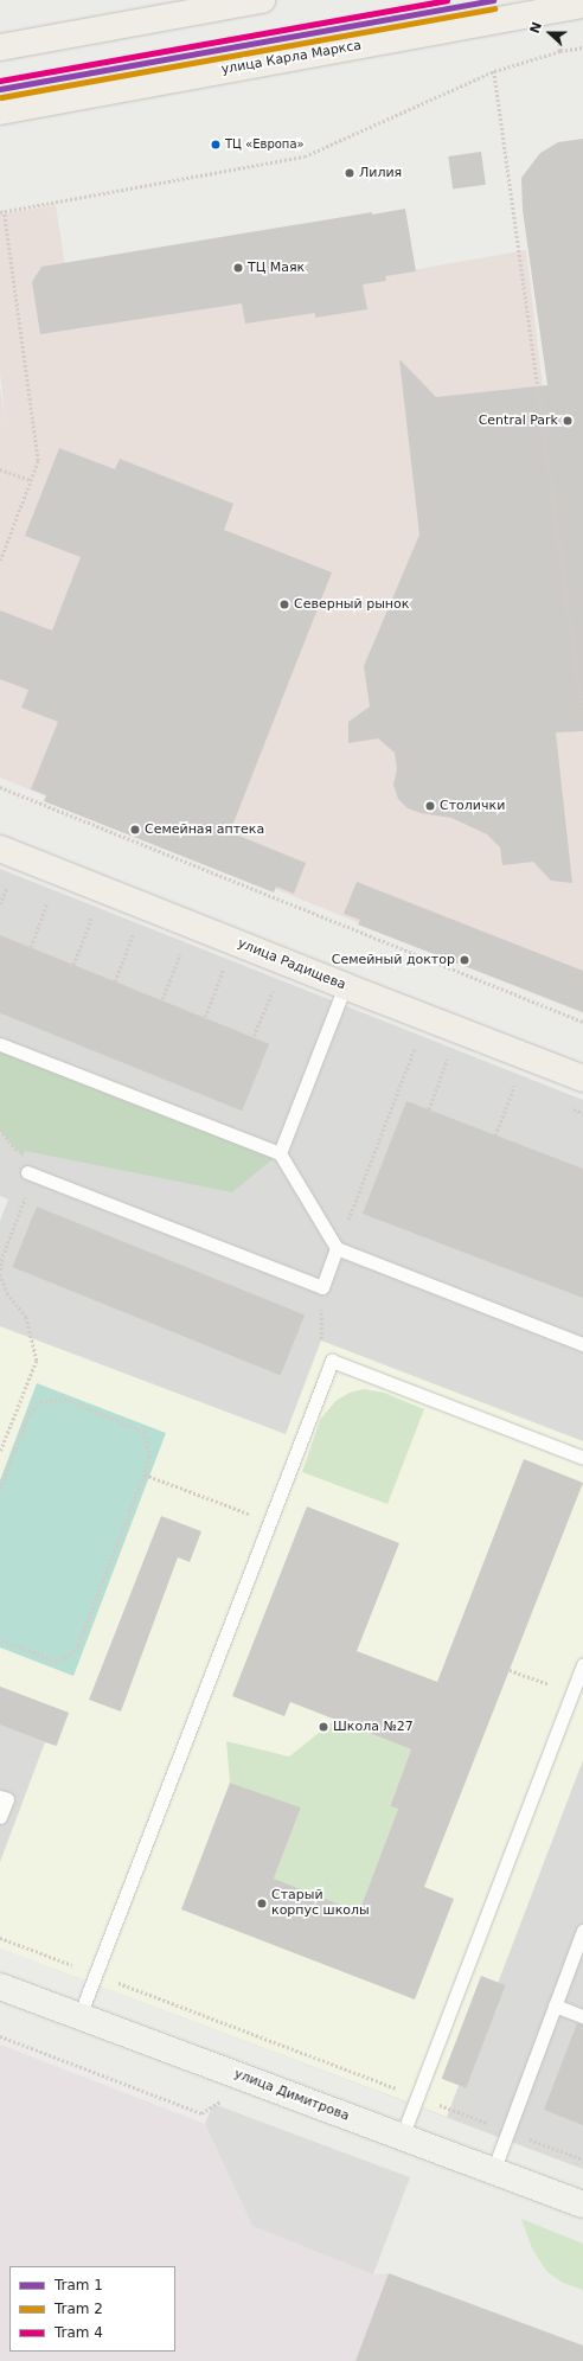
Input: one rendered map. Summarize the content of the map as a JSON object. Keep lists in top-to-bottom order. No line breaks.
{"streets":{"main road":["улица Карла Маркса","улица Радищева","улица Димитрова"]},"places":["ТЦ «Европа»","Лилия","ТЦ Маяк","Central Park","Северный рынок","Столички","Семейная аптека","Семейный доктор","Школа №27","Старый корпус школы"],"lines":["tram line 1","tram line 4","tram line 2"],"legend":["Tram 1","Tram 2","Tram 4"],"north":"left"}
